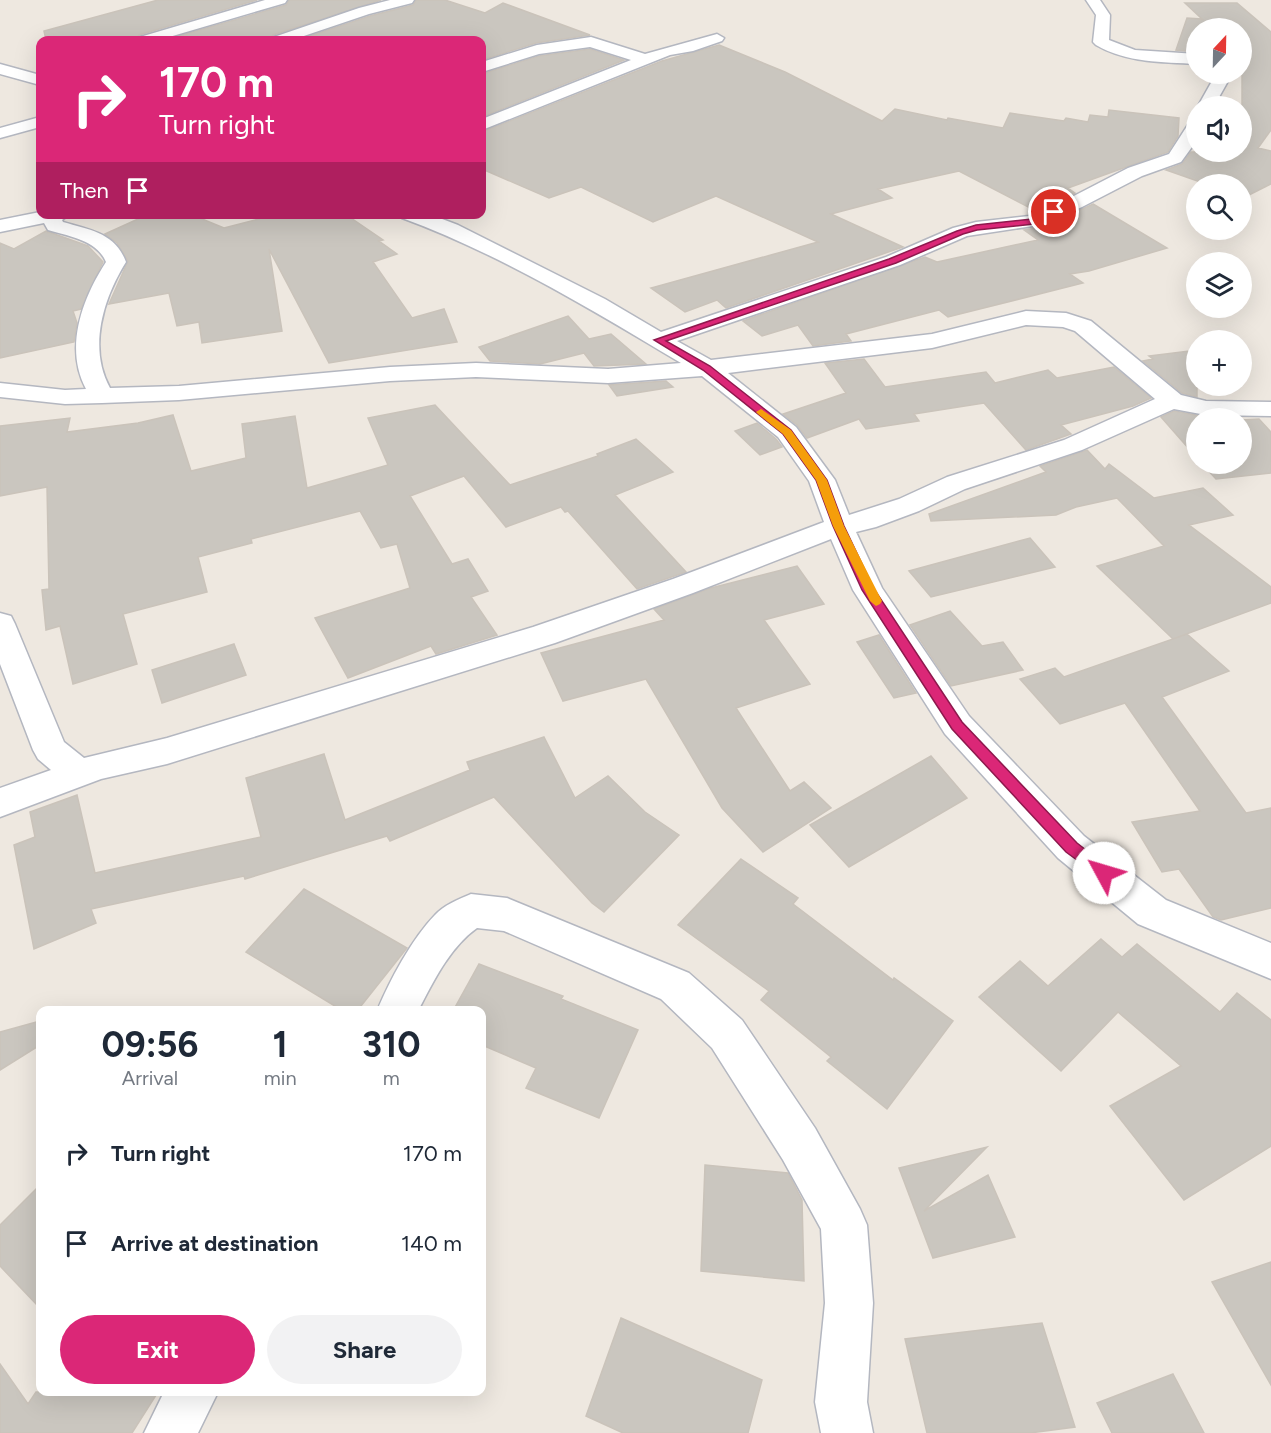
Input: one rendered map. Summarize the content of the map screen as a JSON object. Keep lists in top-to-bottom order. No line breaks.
{"north":"top","page":{"map_buttons":["+","−"],"turn":["170 m","Turn right"],"then":"Then","eta":["09:56","Arrival","1","min","310","m"],"list":[{"name":"Turn right","value":"170 m"},{"name":"Arrive at destination","value":"140 m"}],"buttons":["Exit","Share"]}}
